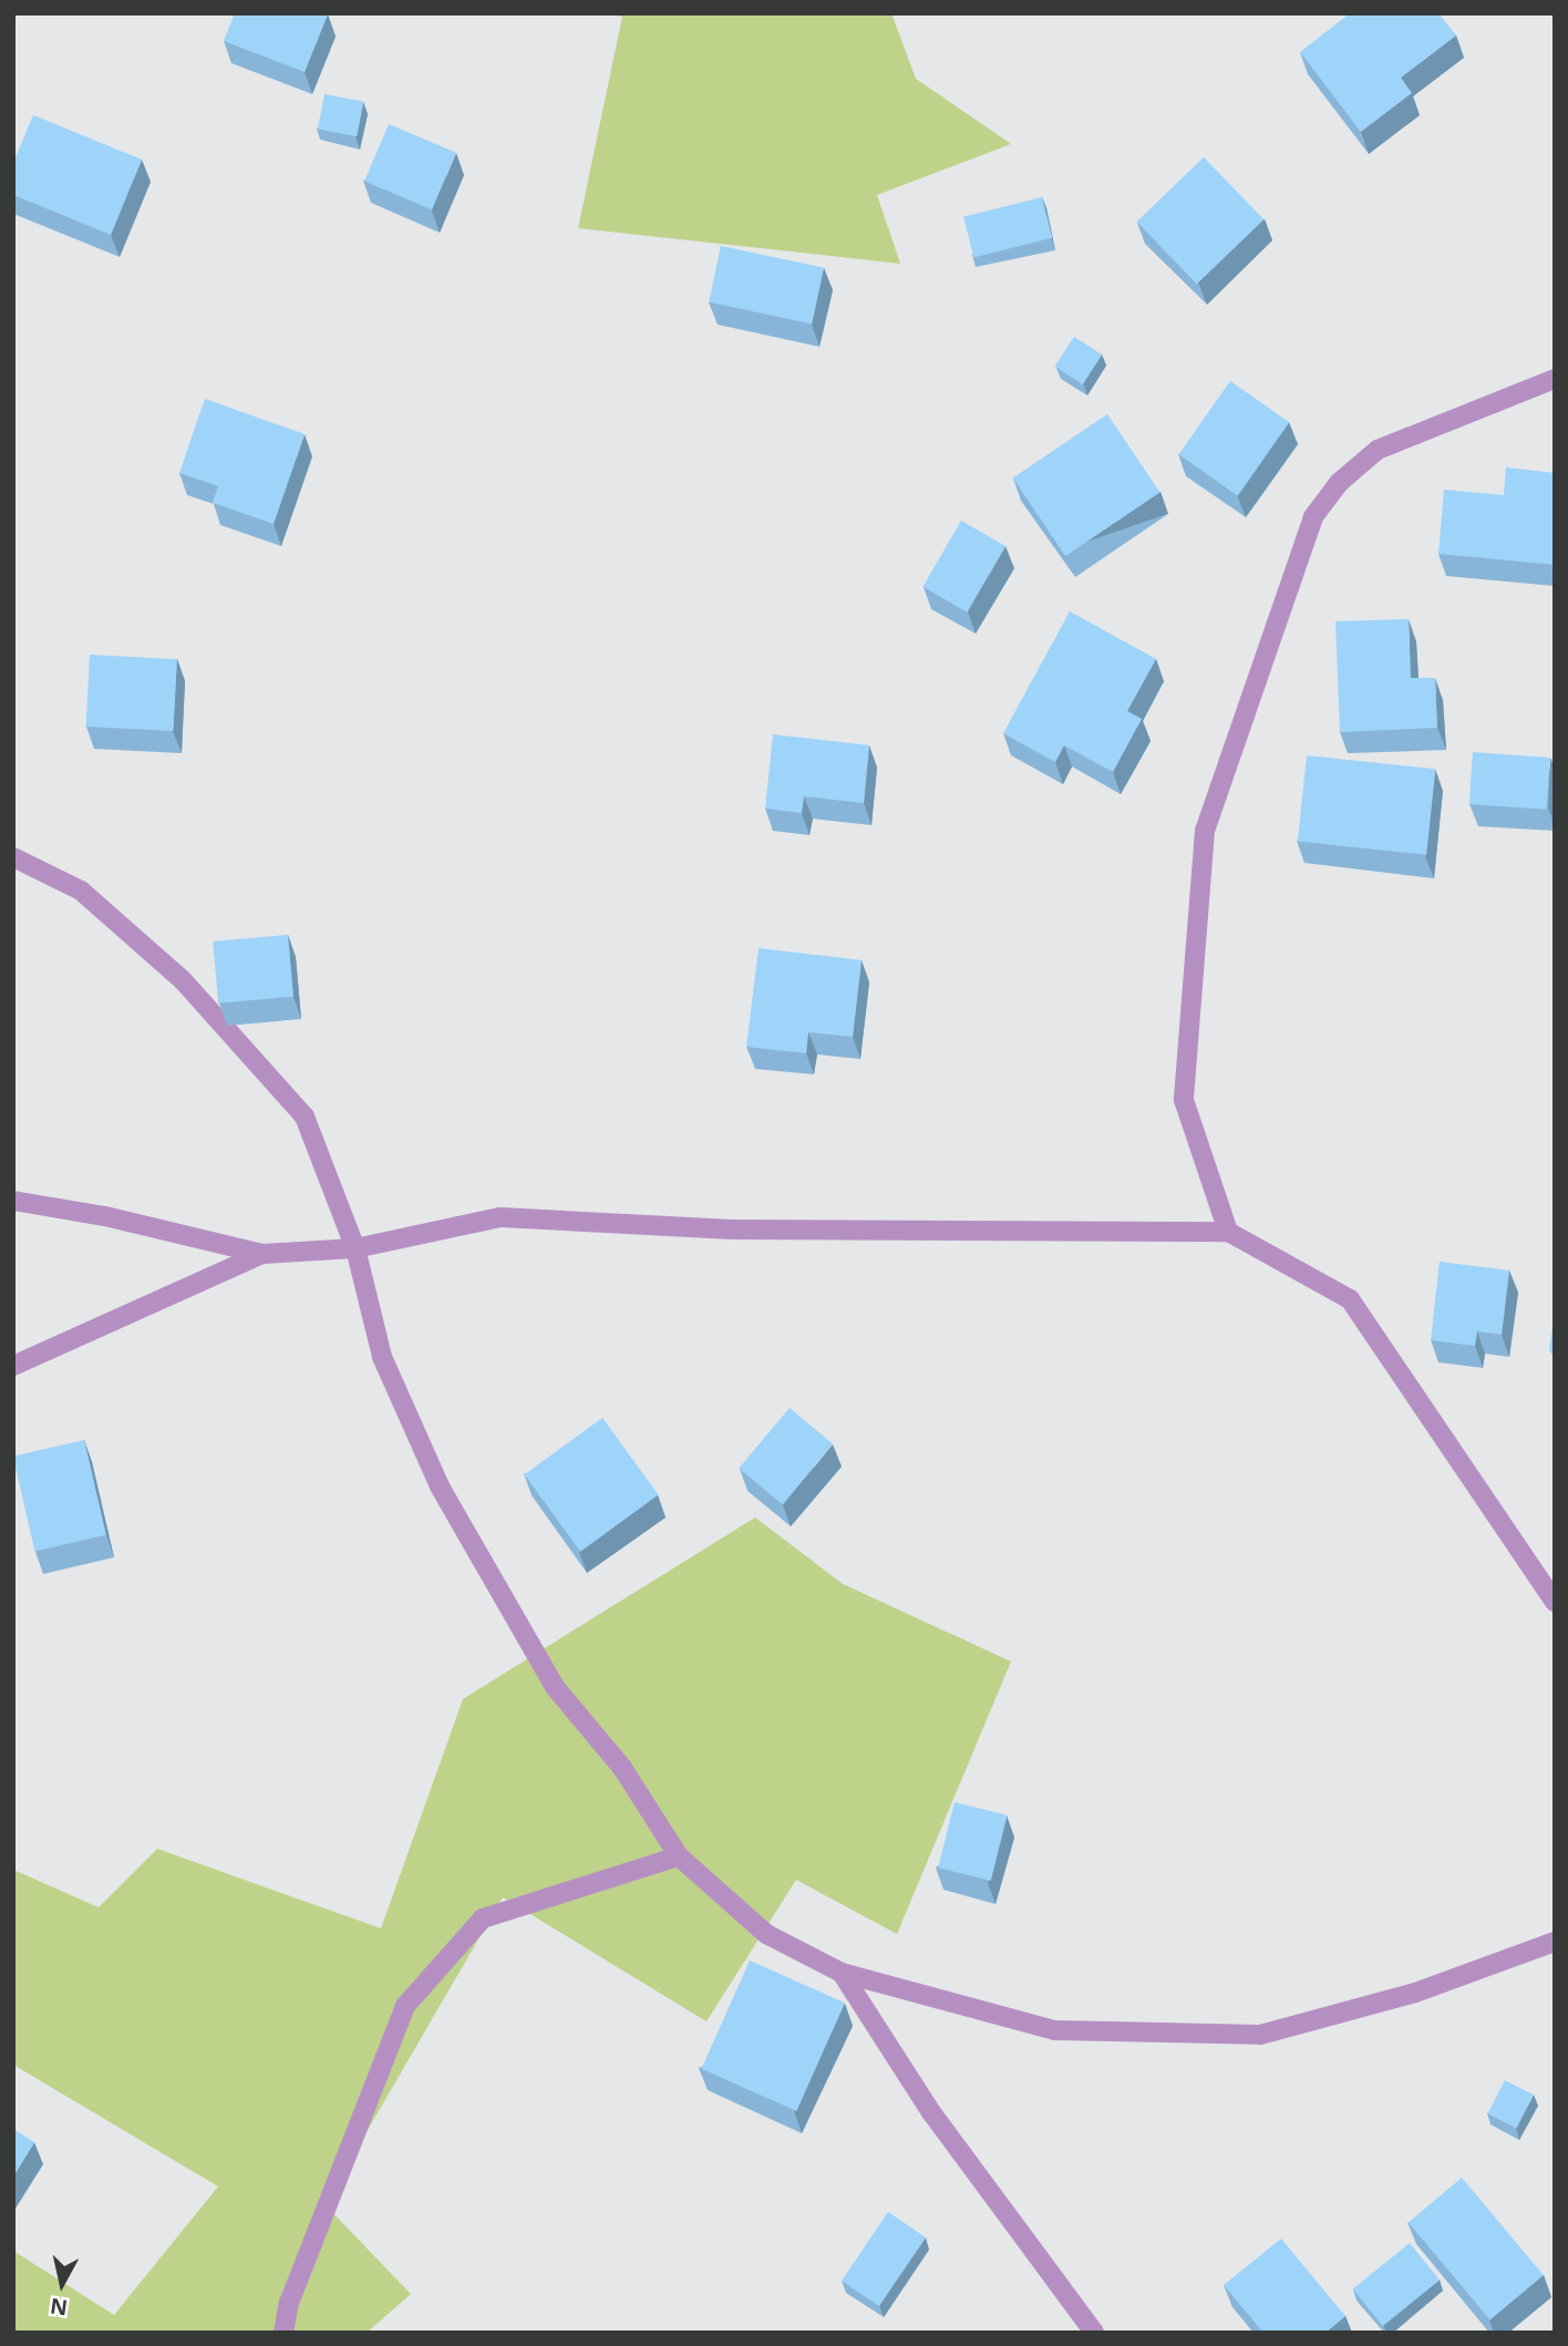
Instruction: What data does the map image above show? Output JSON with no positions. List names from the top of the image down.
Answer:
{
  "north": "bottom"
}
